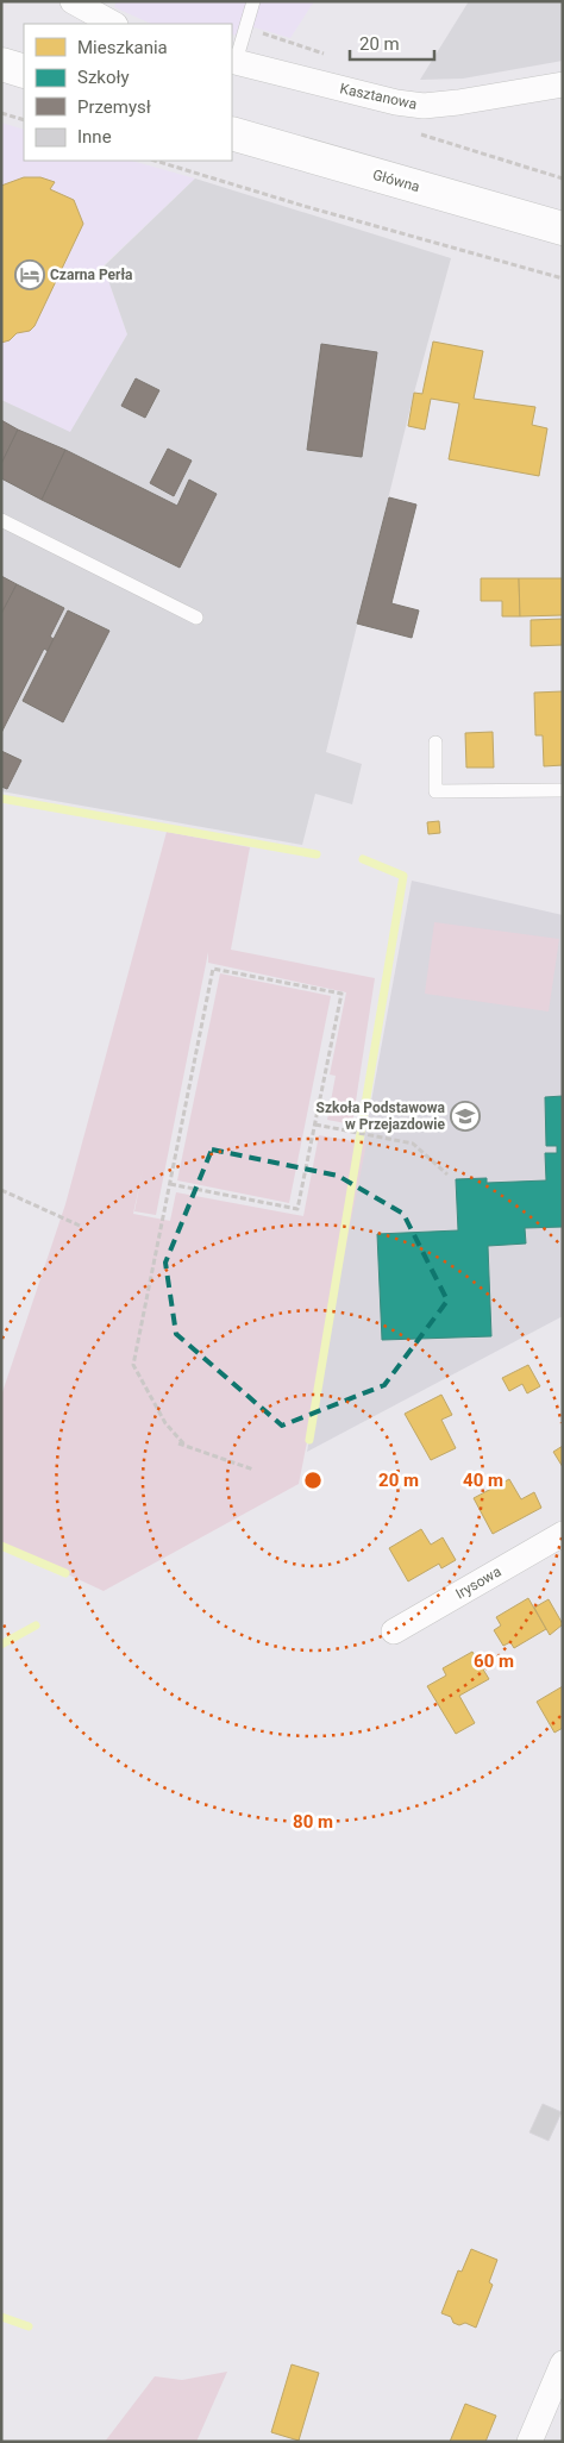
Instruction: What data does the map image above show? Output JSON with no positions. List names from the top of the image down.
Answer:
{
  "streets": {
    "main road": ["Główna"],
    "street": ["Kasztanowa", "Irysowa"]
  },
  "places": {
    "hotel": ["Czarna Perła"],
    "school or university": ["Szkoła Podstawowa w Przejazdowie"]
  },
  "legend": [
    "Mieszkania",
    "Szkoły",
    "Przemysł",
    "Inne"
  ],
  "scale_bar": "20 m",
  "rings": [
    "20 m",
    "40 m",
    "60 m",
    "80 m"
  ]
}
